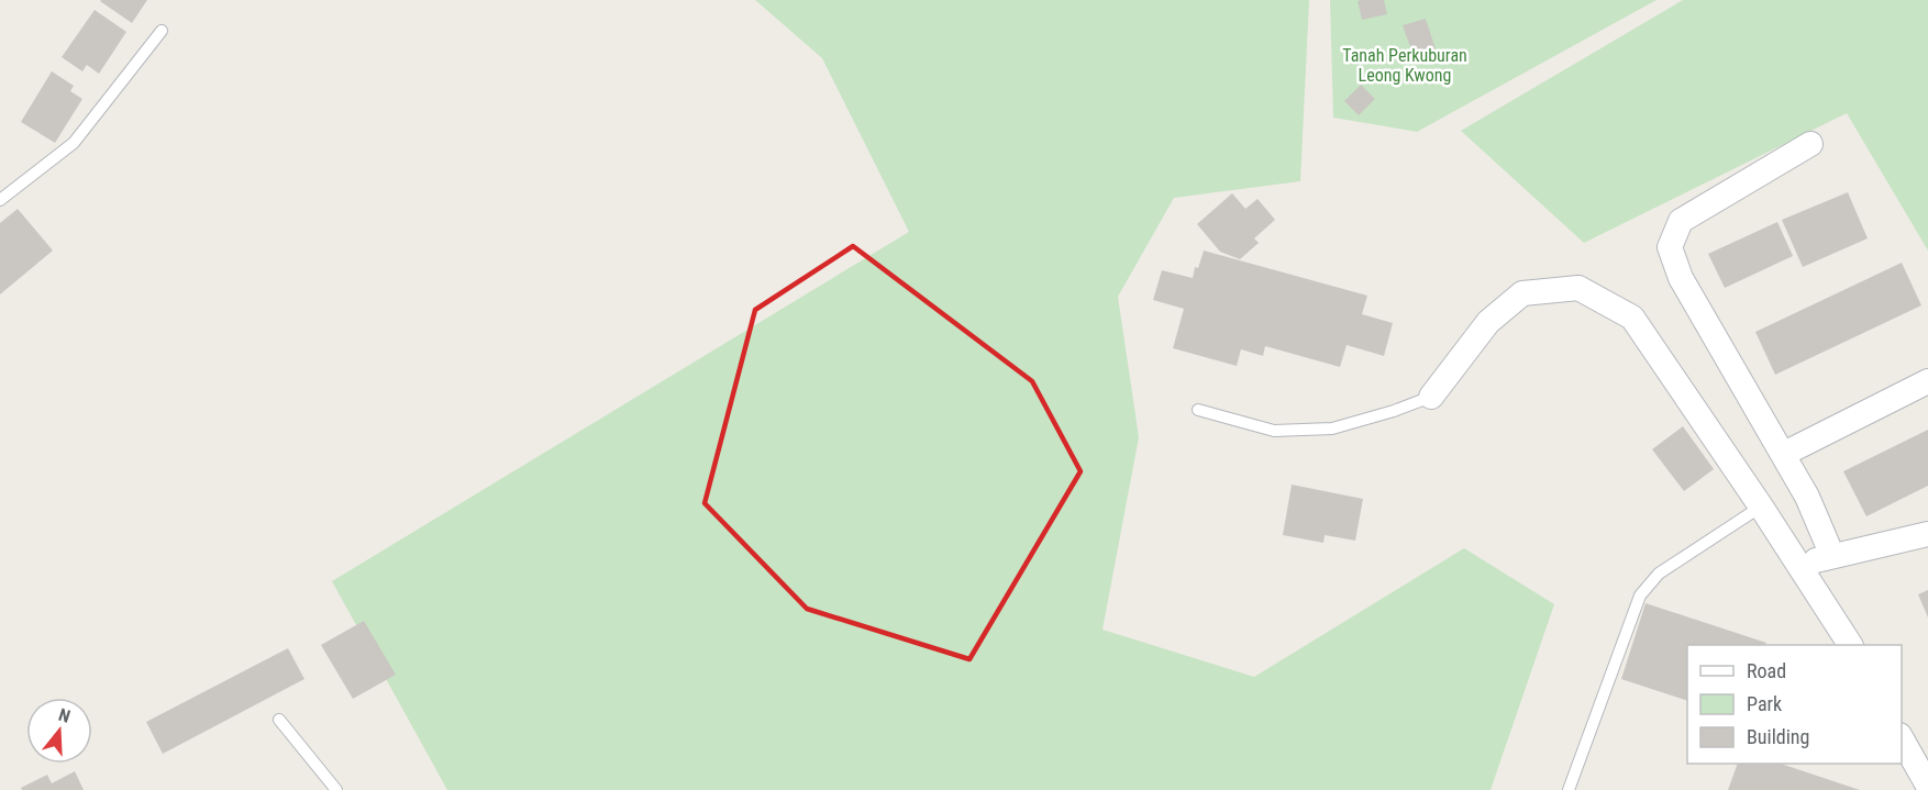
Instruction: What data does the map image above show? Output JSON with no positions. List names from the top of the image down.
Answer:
{
  "parks": ["Tanah Perkuburan Leong Kwong"],
  "legend": ["Road", "Park", "Building"],
  "north": "top"
}
